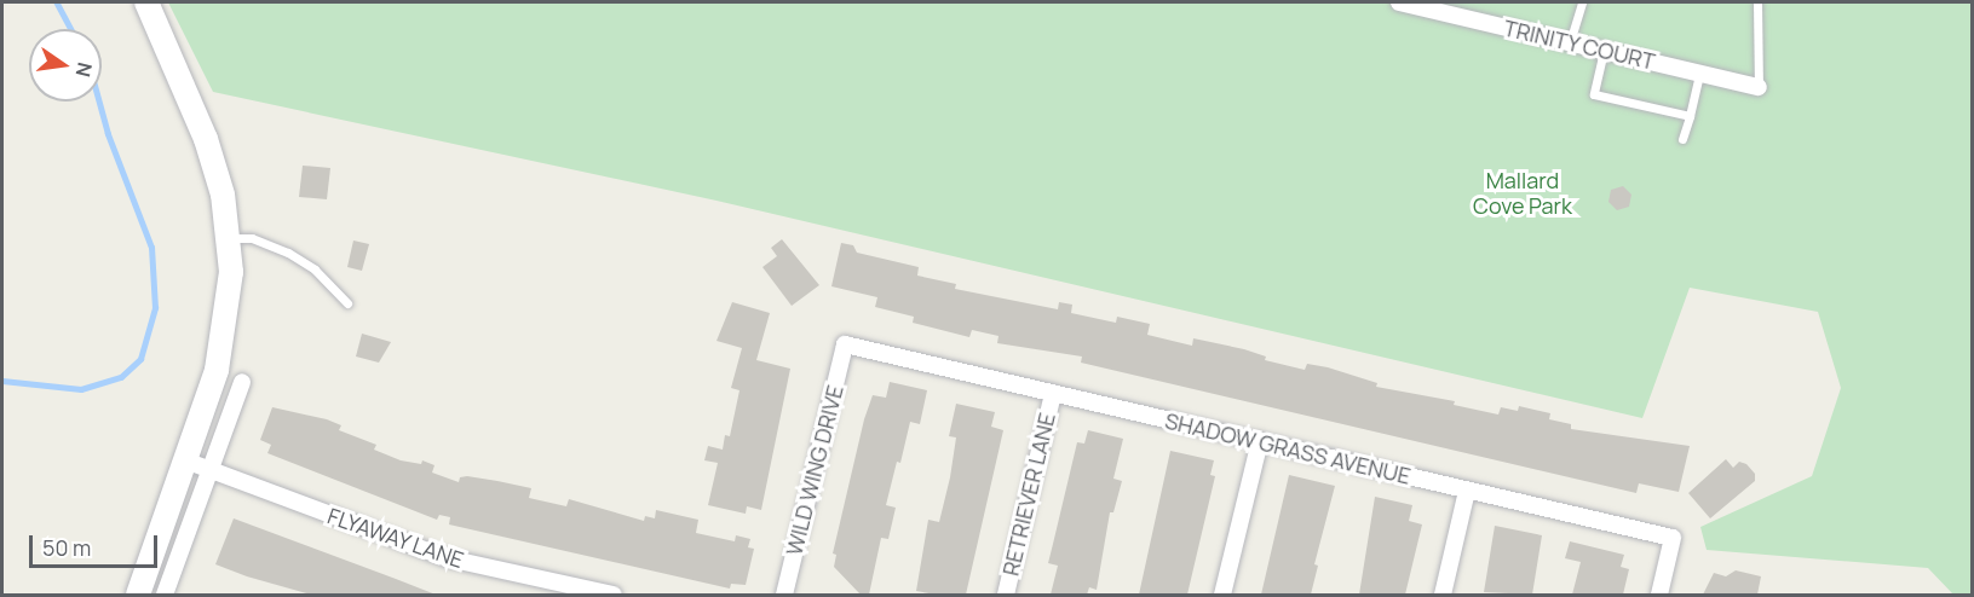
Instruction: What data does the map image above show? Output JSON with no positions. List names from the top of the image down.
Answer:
{
  "streets": {
    "street": [
      "TRINITY COURT",
      "SHADOW GRASS AVENUE",
      "WILD WING DRIVE",
      "RETRIEVER LANE",
      "FLYAWAY LANE"
    ]
  },
  "crossings": [
    ["SHADOW GRASS AVENUE", "WILD WING DRIVE"],
    ["SHADOW GRASS AVENUE", "RETRIEVER LANE"]
  ],
  "parks": ["Mallard Cove Park"],
  "scale_bar": "50 m",
  "north": "right"
}
